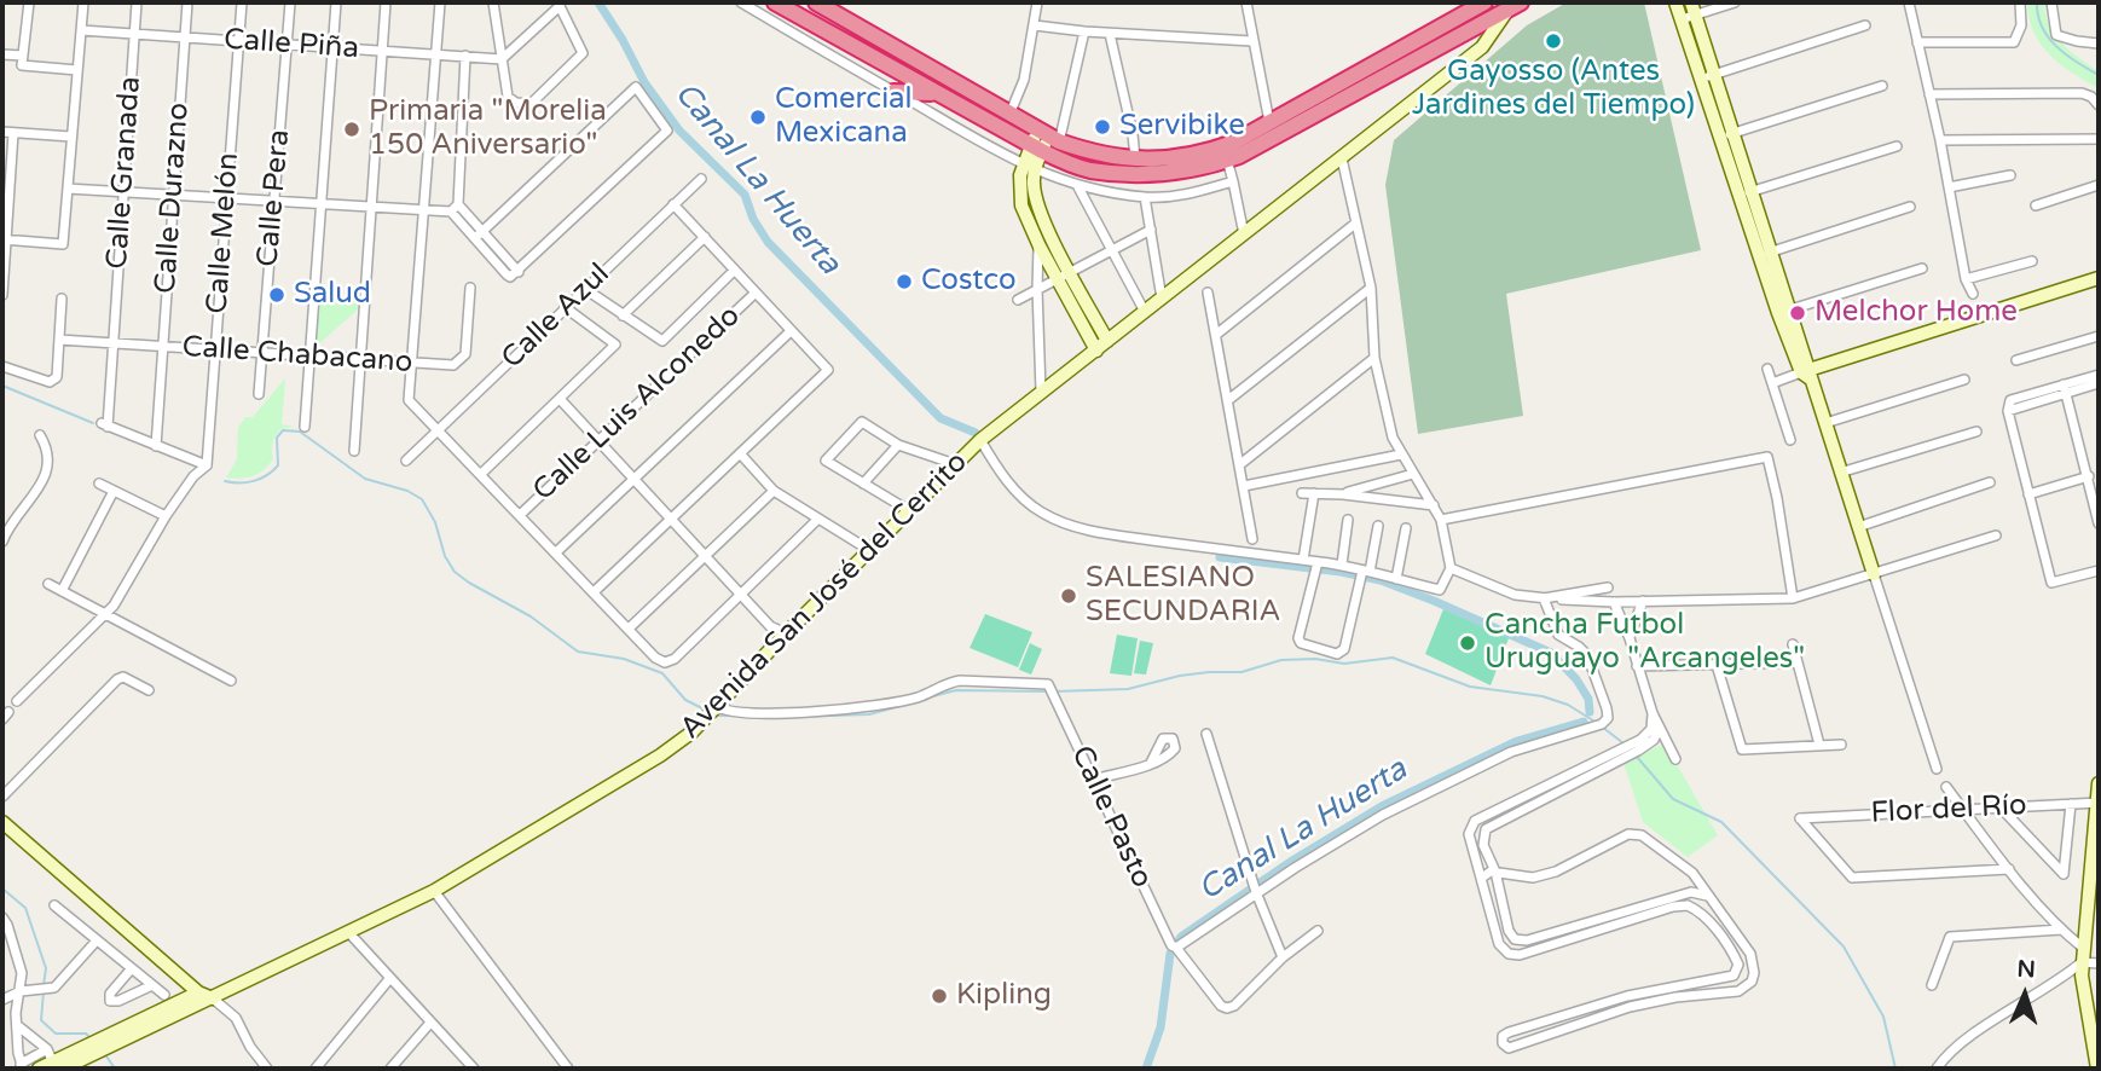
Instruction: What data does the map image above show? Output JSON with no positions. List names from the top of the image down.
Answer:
{
  "streets": {
    "street": [
      "Calle Piña",
      "Calle Granada",
      "Calle Durazno",
      "Calle Pera",
      "Calle Melón",
      "Calle Azul",
      "Calle Chabacano",
      "Calle Luis Alconedo",
      "Avenida San José del Cerrito",
      "Flor del Río",
      "Calle Pasto"
    ]
  },
  "crossings": [
    ["Calle Piña", "Calle Granada"],
    ["Calle Piña", "Calle Durazno"],
    ["Calle Piña", "Calle Pera"],
    ["Calle Piña", "Calle Melón"],
    ["Calle Granada", "Calle Durazno"],
    ["Calle Granada", "Calle Chabacano"],
    ["Calle Durazno", "Calle Chabacano"],
    ["Calle Pera", "Calle Chabacano"],
    ["Calle Melón", "Calle Chabacano"],
    ["Avenida San José del Cerrito", "Calle Pasto"]
  ],
  "water": ["Canal La Huerta"],
  "places": [
    "Gayosso (Antes Jardines del Tiempo)",
    "Comercial Mexicana",
    "Servibike",
    "Primaria \"Morelia 150 Aniversario\"",
    "Costco",
    "Salud",
    "Melchor Home",
    "SALESIANO SECUNDARIA",
    "Cancha Futbol Uruguayo \"Arcangeles\"",
    "Kipling"
  ],
  "north": "top"
}
